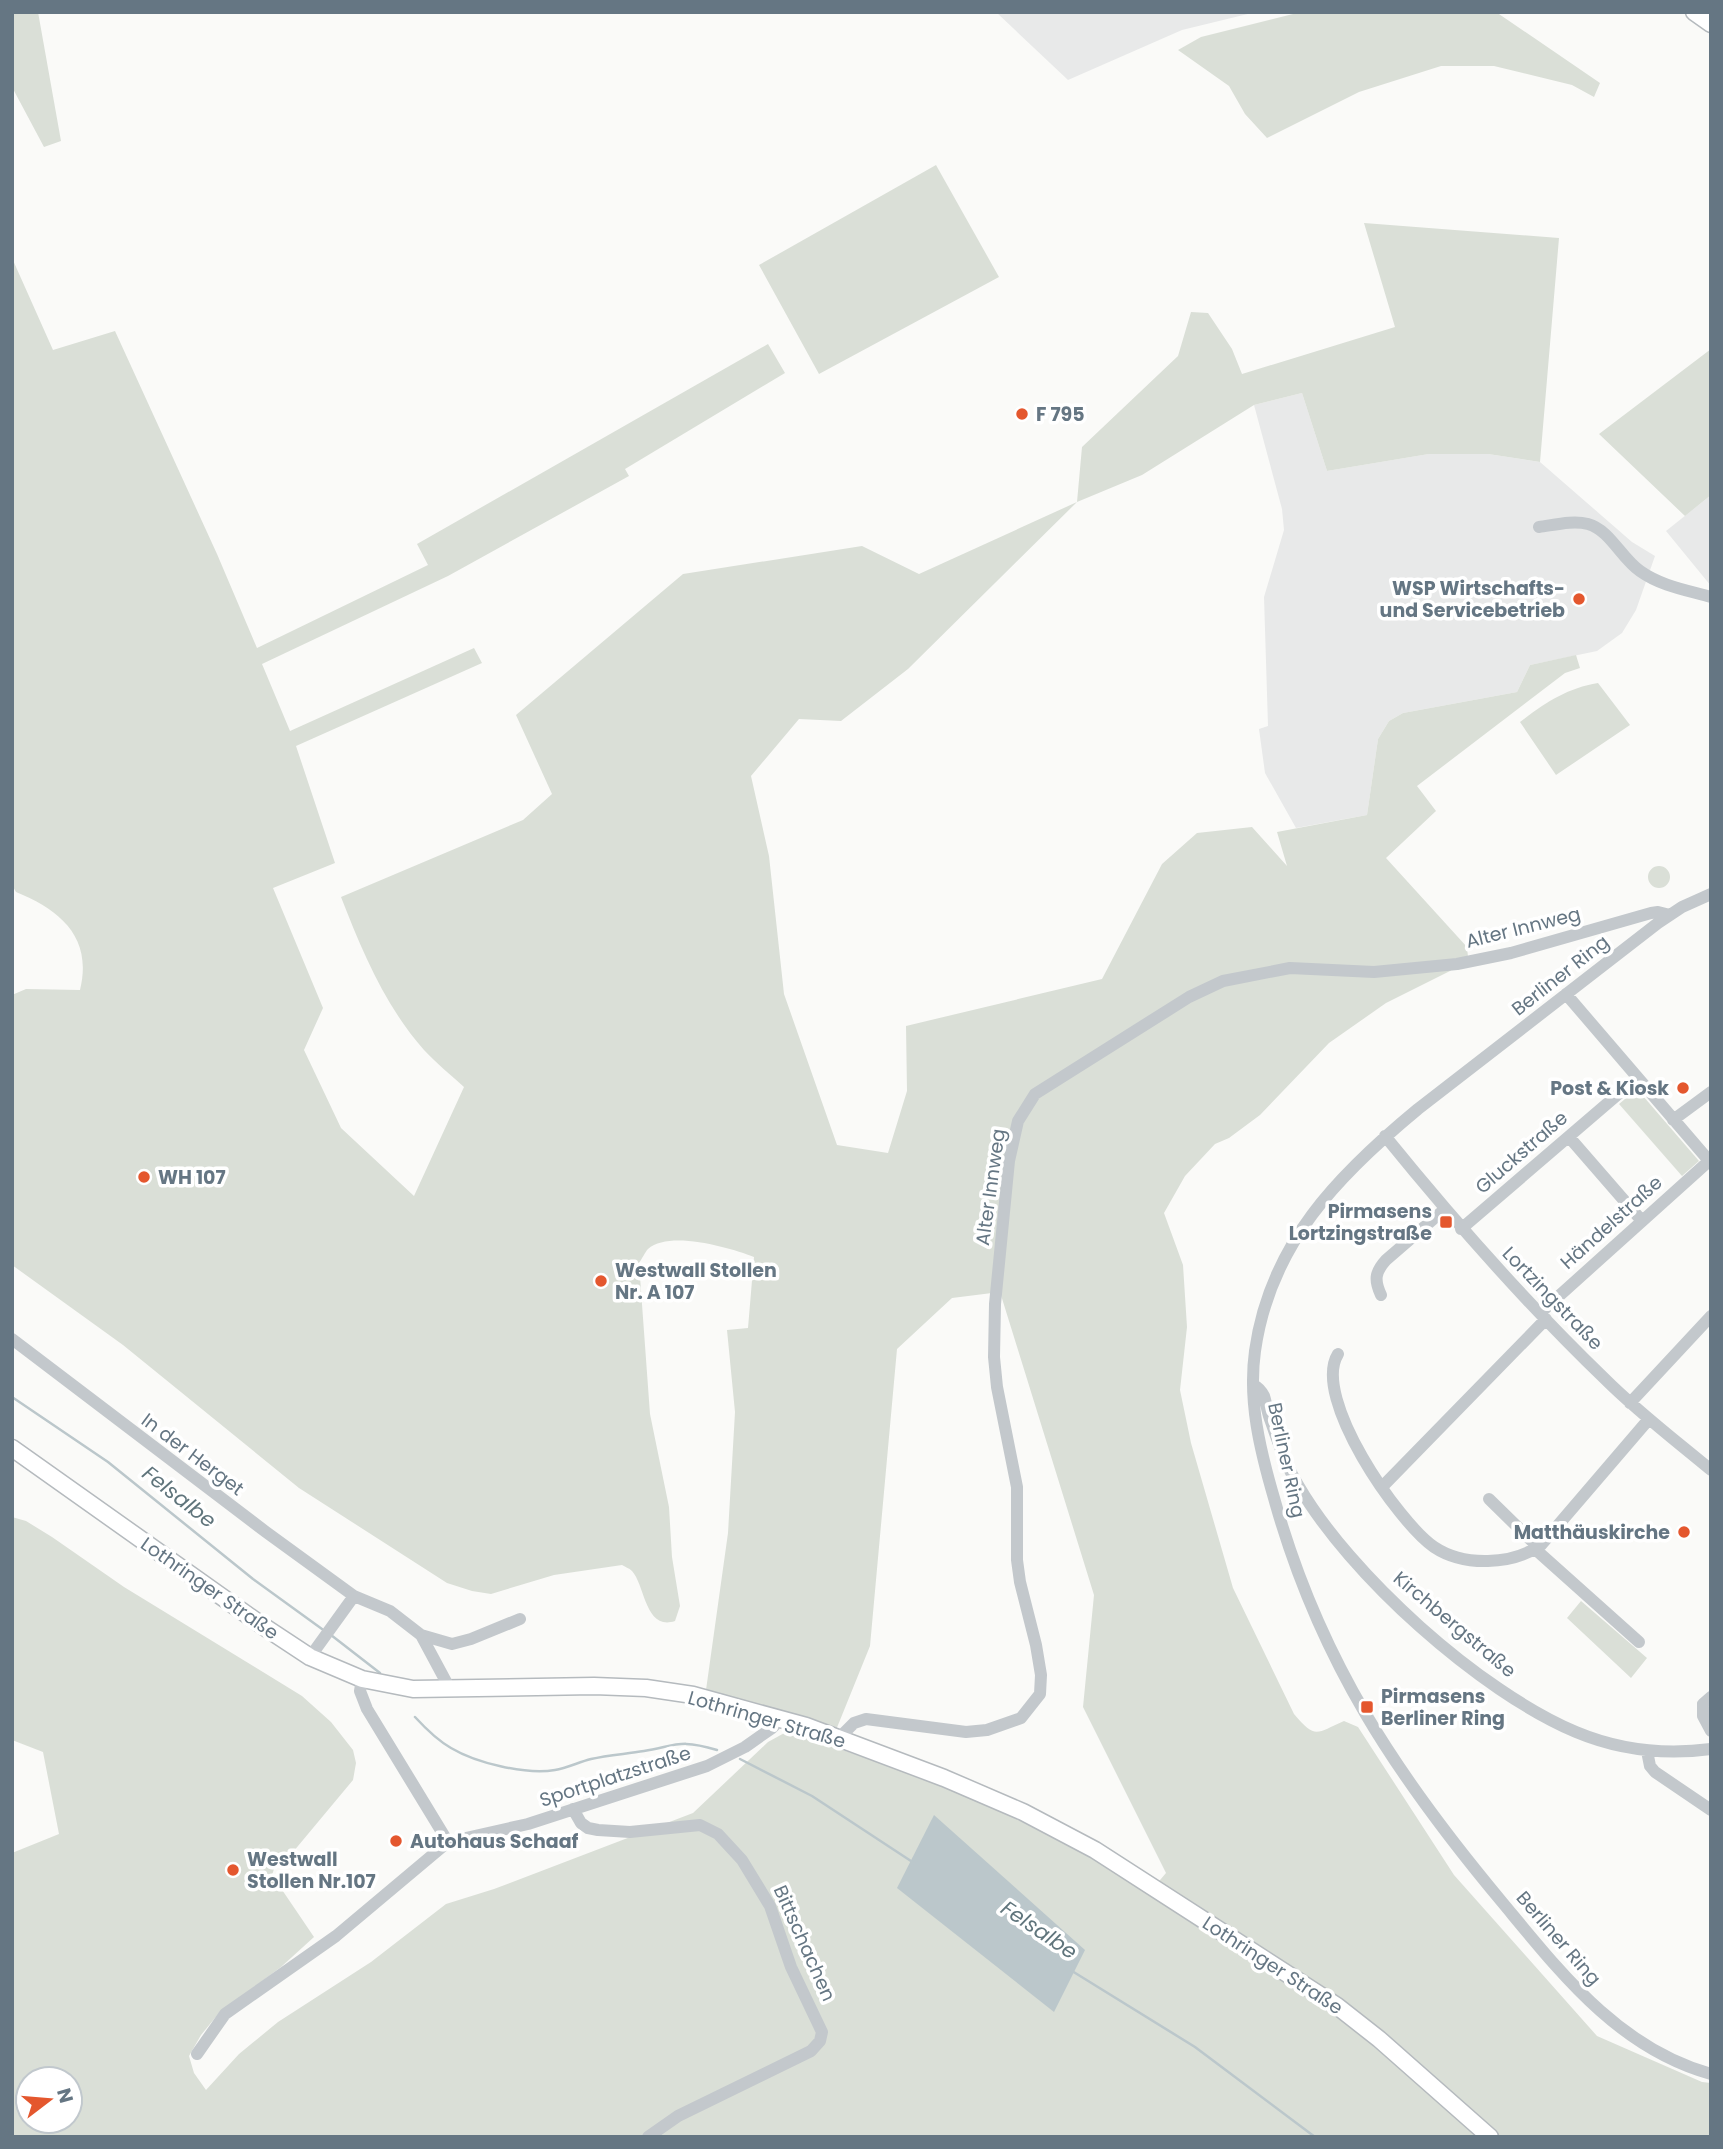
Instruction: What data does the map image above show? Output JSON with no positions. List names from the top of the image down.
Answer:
{
  "streets": {
    "main road": ["Lothringer Straße"],
    "street": [
      "Alter Innweg",
      "Berliner Ring",
      "Gluckstraße",
      "Händelstraße",
      "Lortzingstraße",
      "In der Herget",
      "Kirchbergstraße",
      "Sportplatzstraße",
      "Bittschachen"
    ]
  },
  "crossings": [
    ["Alter Innweg", "Berliner Ring"],
    ["Alter Innweg", "Lothringer Straße"],
    ["Berliner Ring", "Lortzingstraße"],
    ["Berliner Ring", "Kirchbergstraße"],
    ["Gluckstraße", "Lortzingstraße"],
    ["Händelstraße", "Lortzingstraße"],
    ["In der Herget", "Lothringer Straße"],
    ["Lothringer Straße", "Sportplatzstraße"],
    ["Sportplatzstraße", "Bittschachen"]
  ],
  "water": ["Felsalbe"],
  "places": {
    "other": [
      "F 795",
      "WSP Wirtschafts- und Servicebetrieb",
      "Post & Kiosk",
      "WH 107",
      "Westwall Stollen Nr. A 107",
      "Matthäuskirche",
      "Autohaus Schaaf",
      "Westwall Stollen Nr.107"
    ],
    "transit": ["Pirmasens Lortzingstraße", "Pirmasens Berliner Ring"]
  },
  "north": "right"
}
